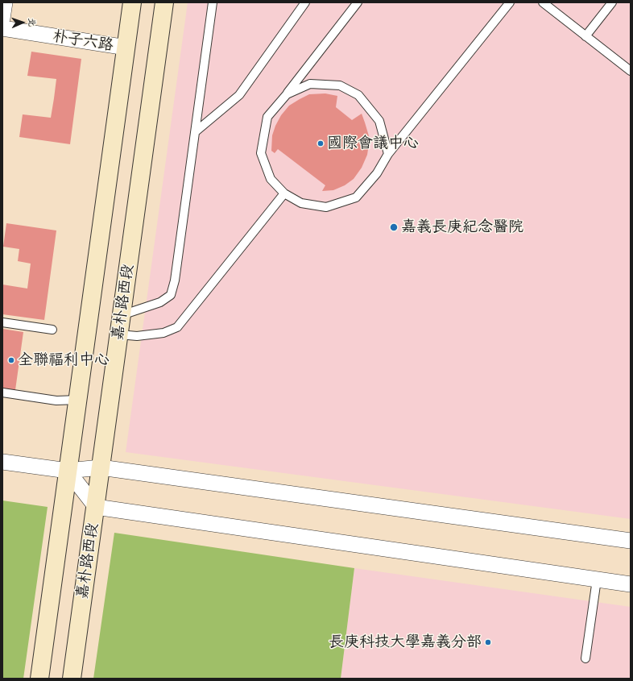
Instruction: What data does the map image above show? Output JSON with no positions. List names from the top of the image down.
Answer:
{
  "streets": {
    "main road": ["嘉朴路西段"],
    "street": ["朴子六路"]
  },
  "crossings": [
    ["朴子六路", "嘉朴路西段"]
  ],
  "places": [
    "國際會議中心",
    "嘉義長庚紀念醫院",
    "全聯福利中心",
    "長庚科技大學嘉義分部"
  ],
  "north": "right"
}
